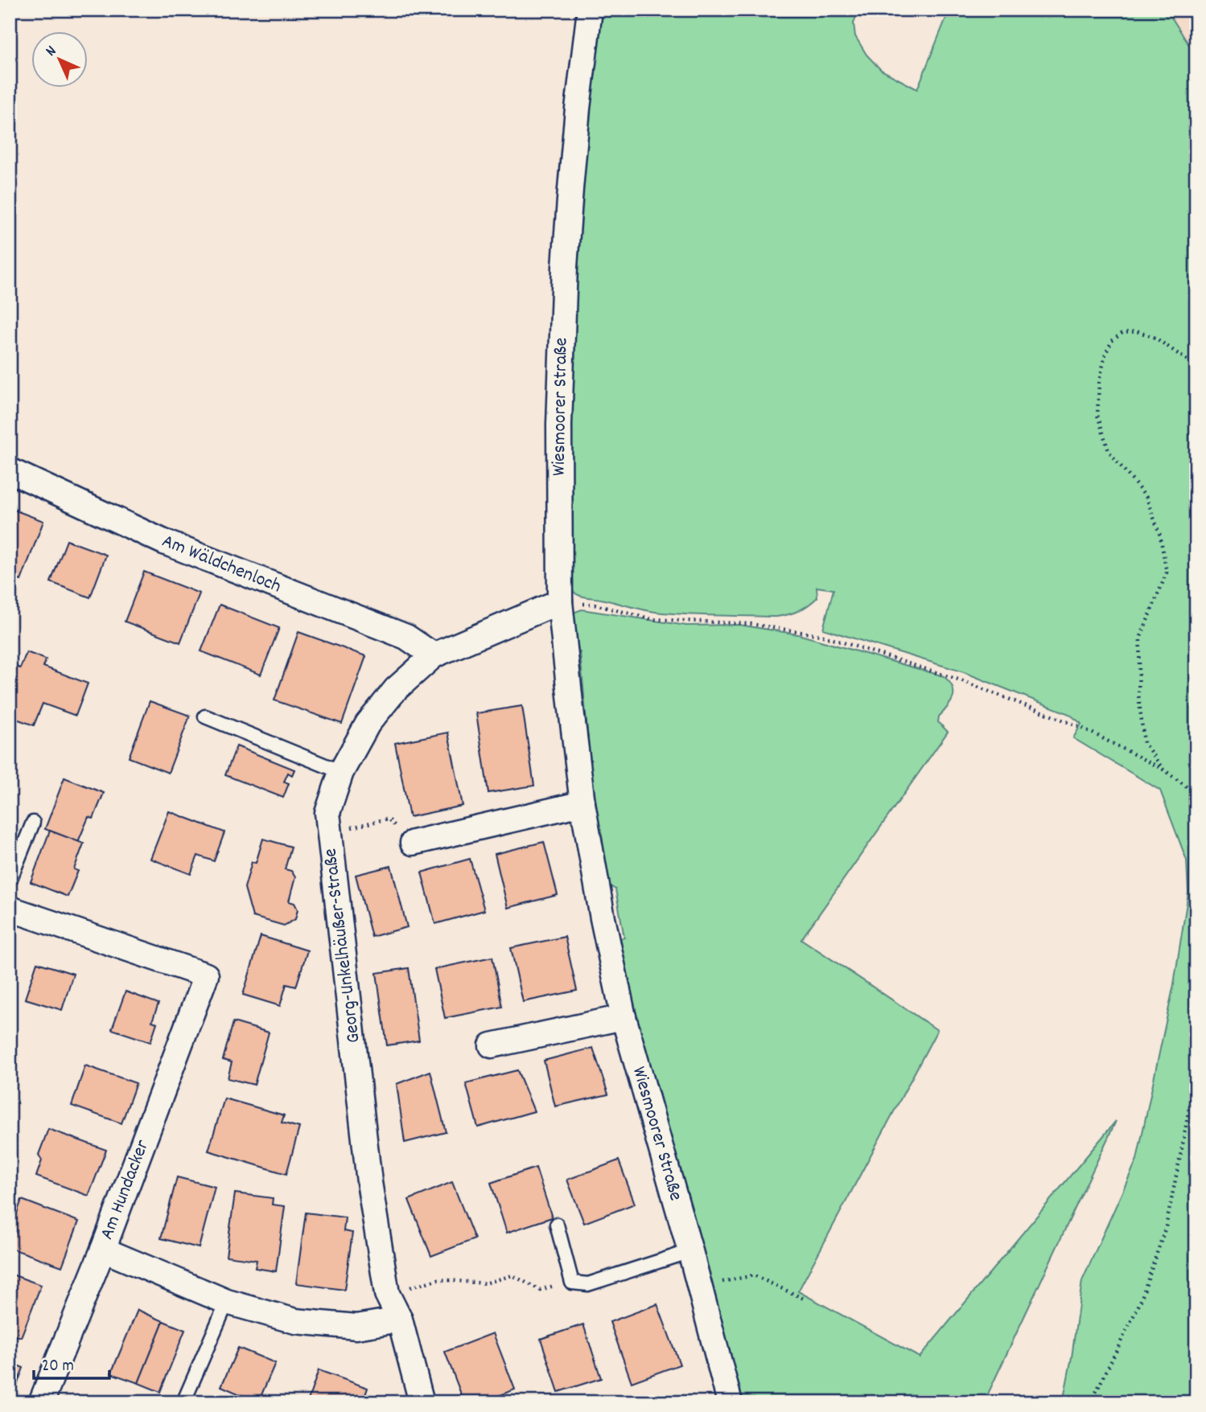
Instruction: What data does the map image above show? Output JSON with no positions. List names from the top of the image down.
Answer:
{
  "streets": {
    "street": [
      "Wiesmoorer Straße",
      "Am Wäldchenloch",
      "Georg-Unkelhäußer-Straße",
      "Am Hundacker"
    ]
  },
  "crossings": [
    ["Wiesmoorer Straße", "Georg-Unkelhäußer-Straße"],
    ["Am Wäldchenloch", "Georg-Unkelhäußer-Straße"]
  ],
  "scale_bar": "20 m",
  "north": "top left"
}
